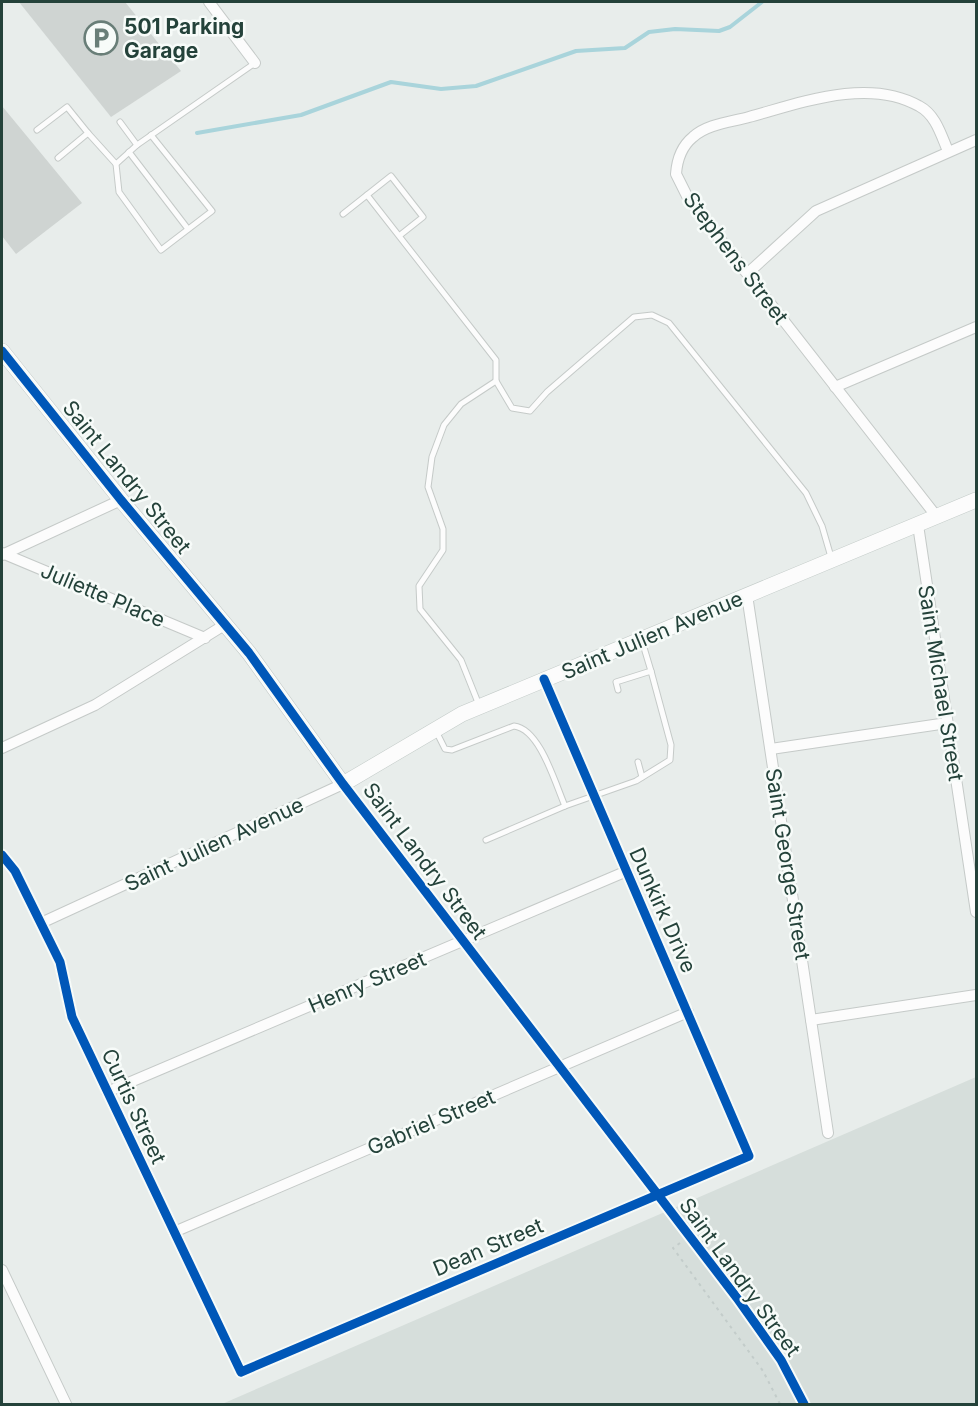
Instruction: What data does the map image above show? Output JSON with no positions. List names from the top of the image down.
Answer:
{
  "streets": {
    "street": [
      "Stephens Street",
      "Saint Landry Street",
      "Juliette Place",
      "Saint Julien Avenue",
      "Saint Michael Street",
      "Saint George Street",
      "Dunkirk Drive",
      "Henry Street",
      "Curtis Street",
      "Gabriel Street",
      "Dean Street"
    ]
  },
  "crossings": [
    ["Stephens Street", "Saint Julien Avenue"],
    ["Saint Landry Street", "Saint Julien Avenue"],
    ["Saint Landry Street", "Henry Street"],
    ["Saint Landry Street", "Gabriel Street"],
    ["Saint Landry Street", "Dean Street"],
    ["Saint Julien Avenue", "Saint Michael Street"],
    ["Saint Julien Avenue", "Saint George Street"],
    ["Saint Julien Avenue", "Dunkirk Drive"],
    ["Saint Julien Avenue", "Curtis Street"],
    ["Dunkirk Drive", "Henry Street"],
    ["Dunkirk Drive", "Gabriel Street"],
    ["Dunkirk Drive", "Dean Street"],
    ["Henry Street", "Curtis Street"],
    ["Curtis Street", "Gabriel Street"],
    ["Curtis Street", "Dean Street"]
  ],
  "places": {
    "parking": ["501 Parking Garage"]
  }
}
